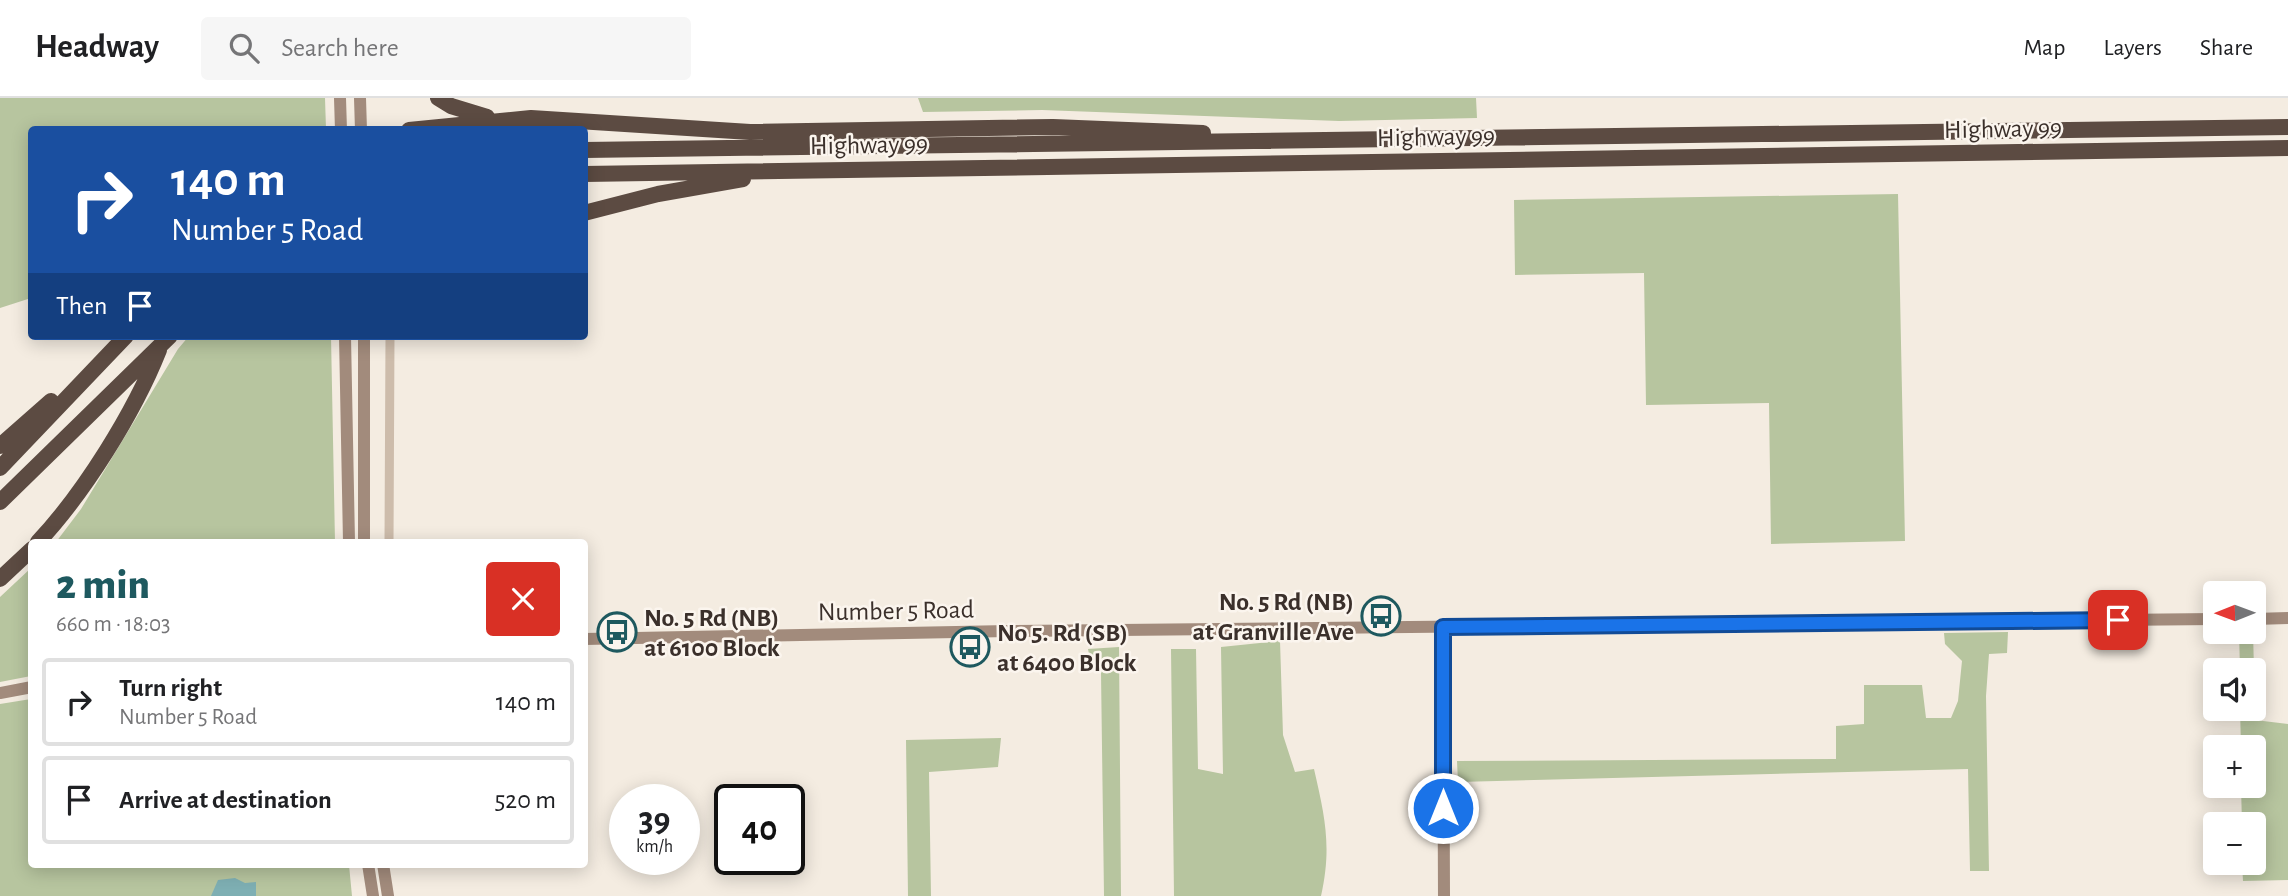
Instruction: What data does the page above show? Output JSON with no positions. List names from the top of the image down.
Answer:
{
  "streets": {
    "highway": ["Highway 99"],
    "main road": ["Number 5 Road"]
  },
  "places": {
    "bus stop": ["No. 5 Rd (NB) at Granville Ave", "No. 5 Rd (NB) at 6100 Block", "No 5. Rd (SB) at 6400 Block"]
  },
  "north": "left",
  "page": {
    "header": "Headway",
    "search": "Search here",
    "nav": ["Map", "Layers", "Share"],
    "turn": ["140 m", "Number 5 Road"],
    "then": "Then",
    "heading": ["2 min", "660 m · 18:03"],
    "map_buttons": ["+", "−"],
    "list": [
      {
        "name": "Turn right",
        "note": "Number 5 Road",
        "value": "140 m"
      },
      {
        "name": "Arrive at destination",
        "value": "520 m"
      }
    ],
    "speed": "39 km/h",
    "limit": "40"
  }
}
